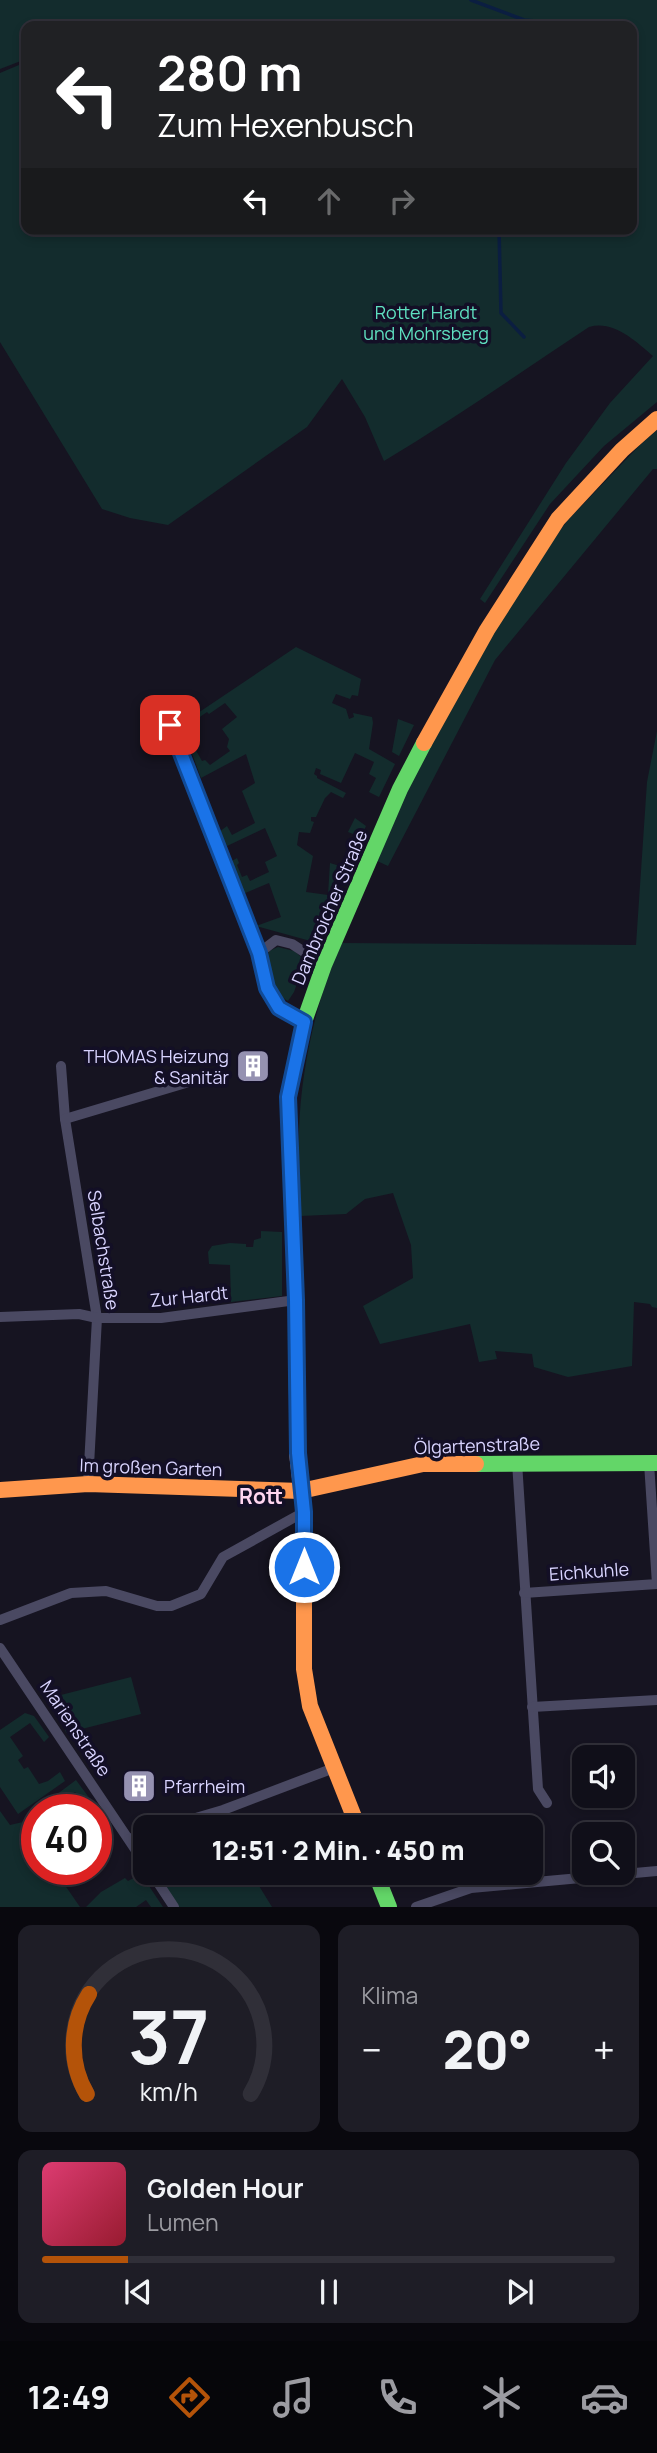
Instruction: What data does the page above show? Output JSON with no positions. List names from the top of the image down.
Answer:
{
  "streets": {
    "street": [
      "Dambroicher Straße",
      "Selbachstraße",
      "Zur Hardt",
      "Ölgartenstraße",
      "Im großen Garten",
      "Eichkuhle",
      "Marienstraße"
    ]
  },
  "crossings": [
    ["Dambroicher Straße", "Zur Hardt"],
    ["Dambroicher Straße", "Ölgartenstraße"],
    ["Dambroicher Straße", "Im großen Garten"],
    ["Selbachstraße", "Zur Hardt"],
    ["Selbachstraße", "Im großen Garten"],
    ["Ölgartenstraße", "Im großen Garten"],
    ["Ölgartenstraße", "Eichkuhle"]
  ],
  "districts": ["Rott"],
  "parks": ["Rotter Hardt und Mohrsberg"],
  "places": {
    "building": ["THOMAS Heizung & Sanitär", "Pfarrheim"]
  },
  "page": {
    "turn": ["280 m", "Zum Hexenbusch"],
    "limit": "40",
    "trip": "12:51 · 2 Min. · 450 m",
    "tile": "Klima",
    "heat": ["−", "20°", "+"],
    "song": ["Golden Hour", "Lumen"],
    "tabs": "12:49",
    "gauge": ["37", "km/h"]
  }
}
